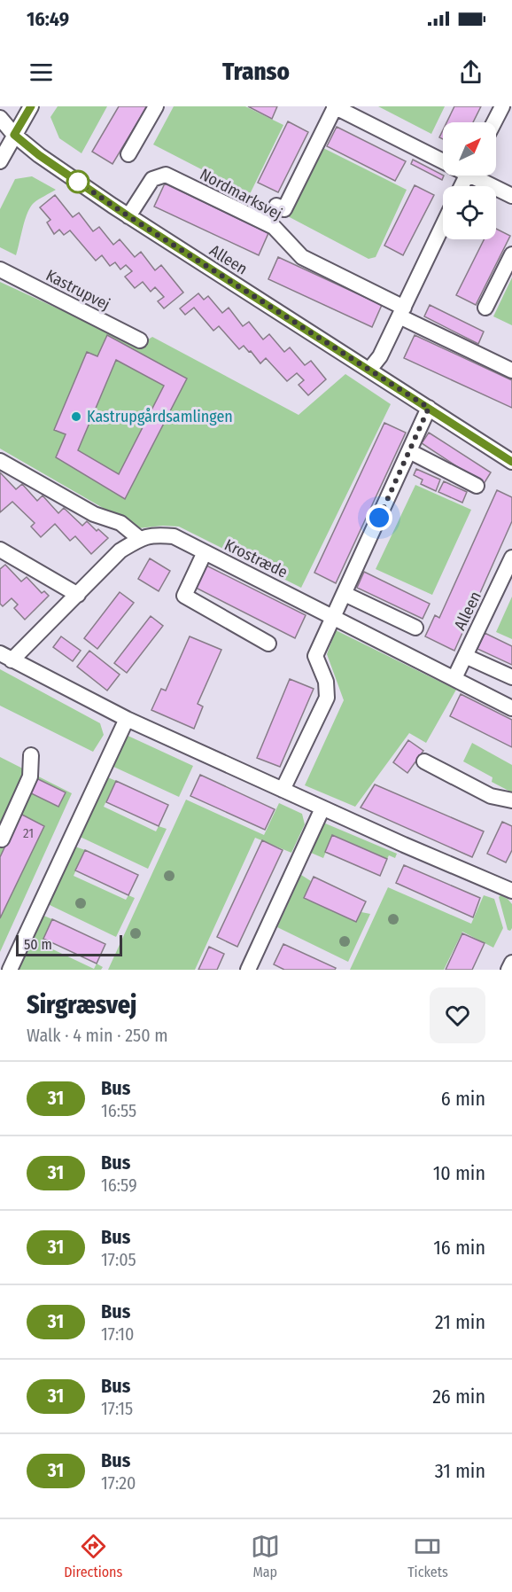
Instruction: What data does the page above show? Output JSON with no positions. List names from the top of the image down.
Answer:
{
  "streets": {
    "street": [
      "Nordmarksvej",
      "Alleen",
      "Kastrupvej",
      "Krostræde"
    ]
  },
  "crossings": [
    ["Nordmarksvej", "Alleen"],
    ["Alleen", "Krostræde"]
  ],
  "places": ["Kastrupgårdsamlingen"],
  "lines": ["bus line 31"],
  "house_numbers": ["21"],
  "scale_bar": "50 m",
  "north": "top right",
  "page": {
    "status": "16:49",
    "header": "Transo",
    "scale": "50 m",
    "heading": ["Sirgræsvej", "Walk · 4 min · 250 m"],
    "list": [
      {
        "mark": "31",
        "name": "Bus",
        "note": "16:55",
        "value": "6 min"
      },
      {
        "mark": "31",
        "name": "Bus",
        "note": "16:59",
        "value": "10 min"
      },
      {
        "mark": "31",
        "name": "Bus",
        "note": "17:05",
        "value": "16 min"
      },
      {
        "mark": "31",
        "name": "Bus",
        "note": "17:10",
        "value": "21 min"
      },
      {
        "mark": "31",
        "name": "Bus",
        "note": "17:15",
        "value": "26 min"
      },
      {
        "mark": "31",
        "name": "Bus",
        "note": "17:20",
        "value": "31 min"
      }
    ],
    "tabs": ["Directions", "Map", "Tickets"]
  }
}
